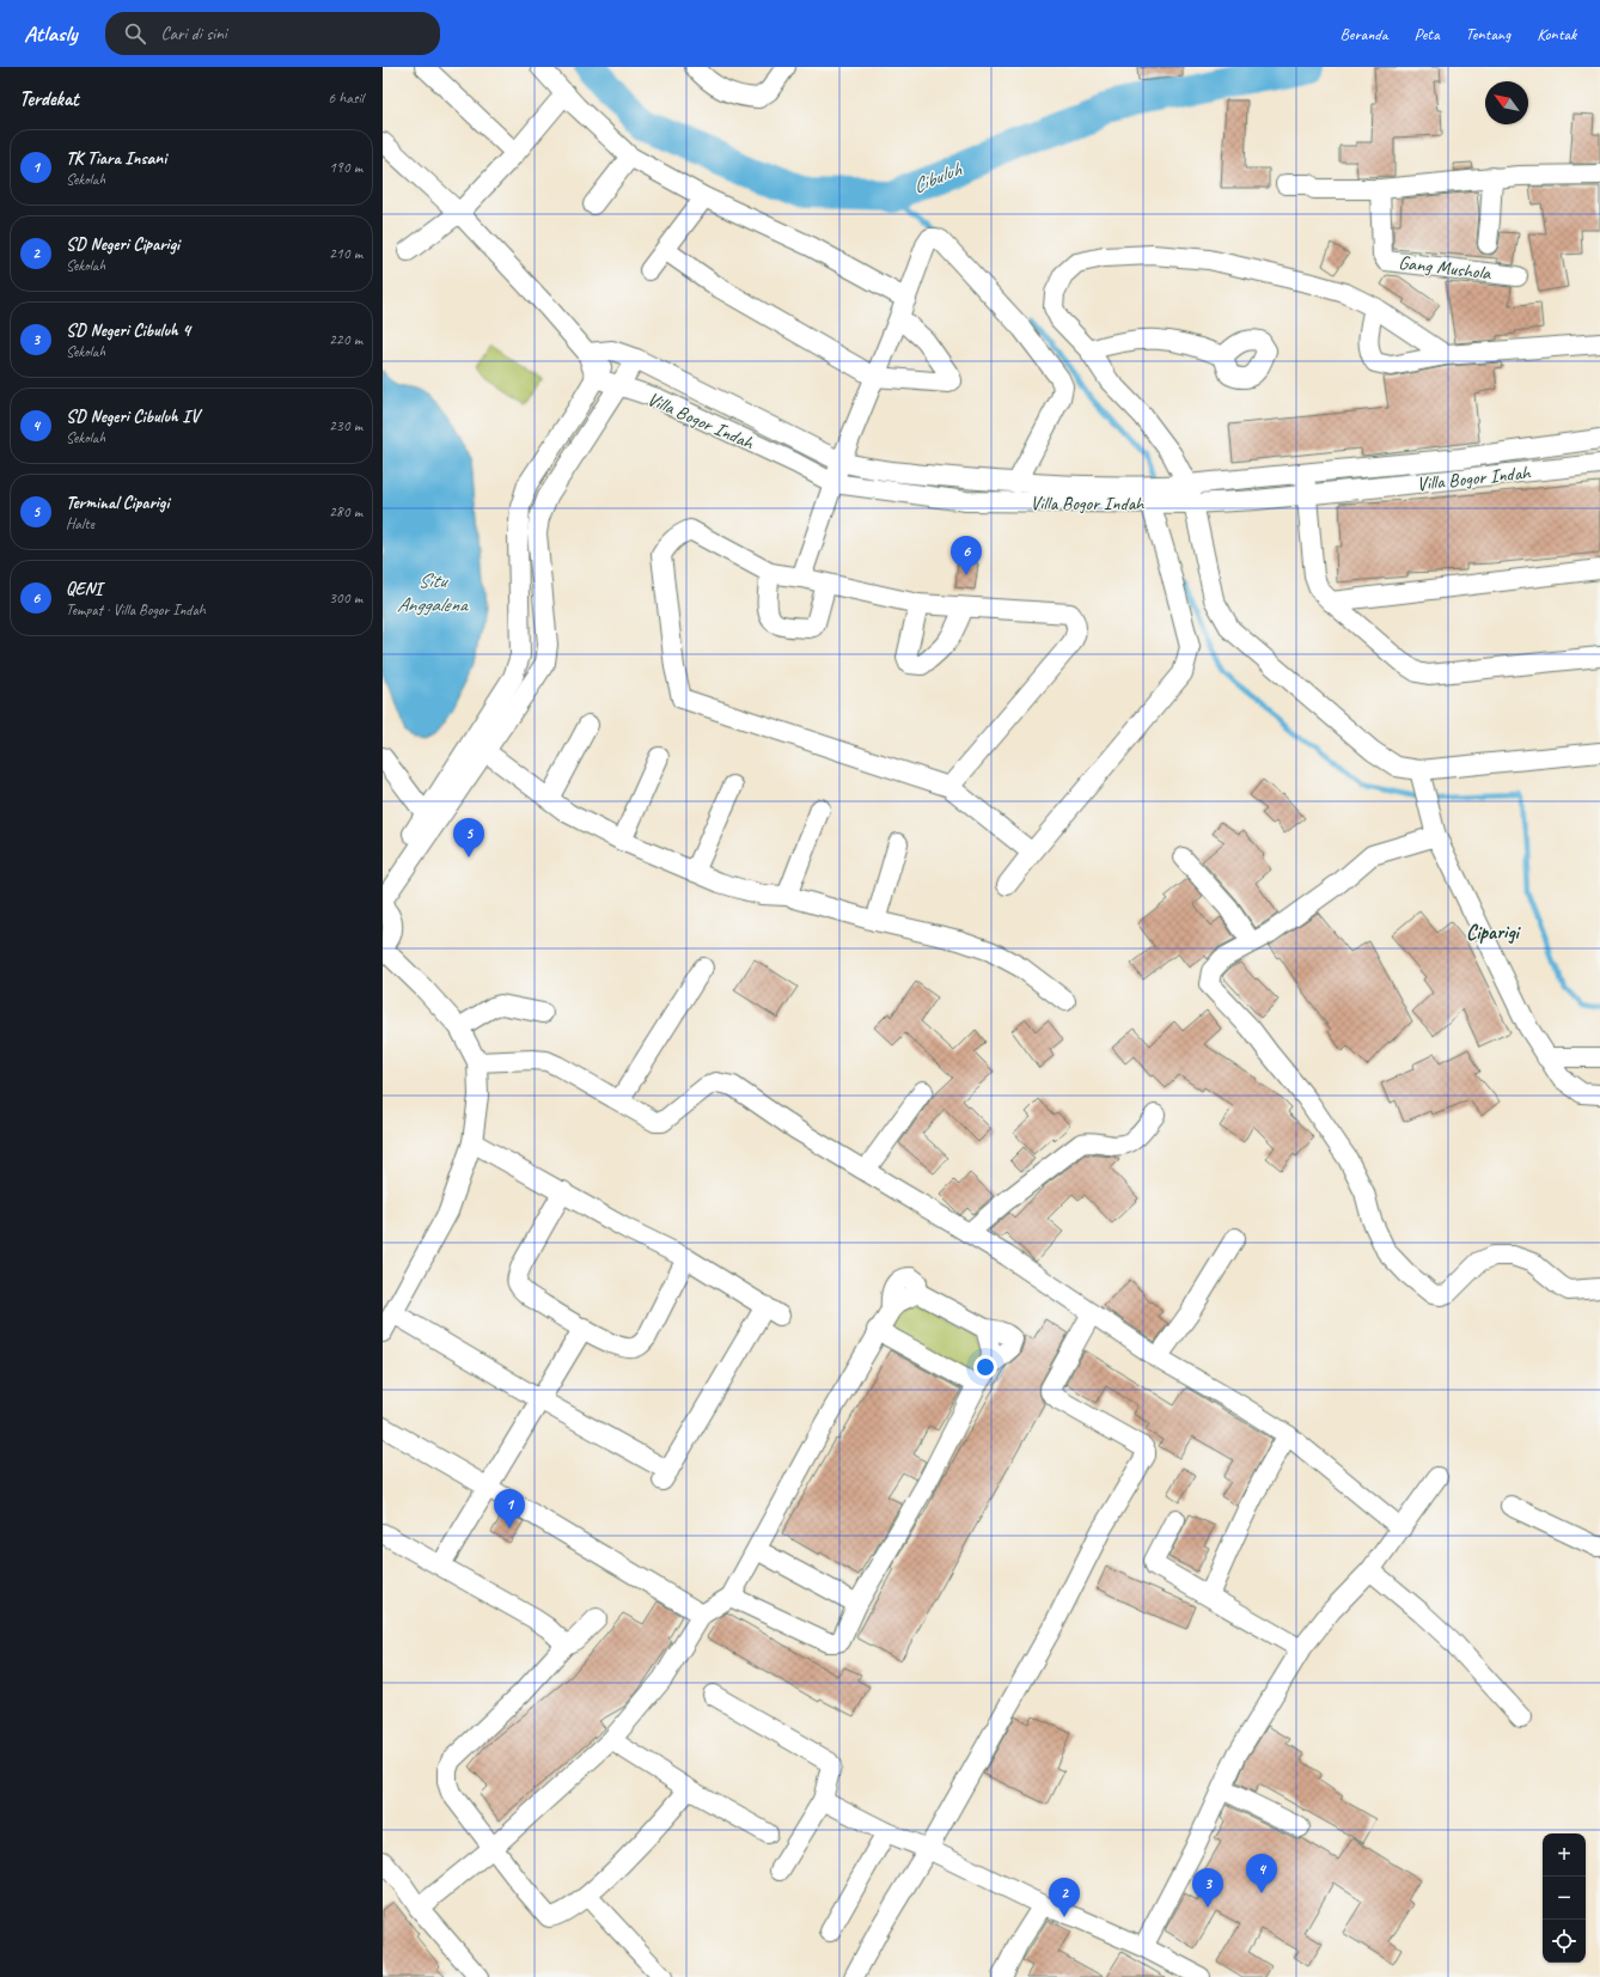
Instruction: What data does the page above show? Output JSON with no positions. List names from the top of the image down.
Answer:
{
  "streets": {
    "street": ["Gang Mushola", "Villa Bogor Indah"]
  },
  "districts": ["Ciparigi"],
  "water": ["Cibuluh", "Situ Anggalena"],
  "north": "top left",
  "page": {
    "header": "Atlasly",
    "search": "Cari di sini",
    "nav": [
      "Beranda",
      "Peta",
      "Tentang",
      "Kontak"
    ],
    "heading": ["Terdekat", "6 hasil"],
    "list": [
      {
        "mark": "1",
        "name": "TK Tiara Insani",
        "note": "Sekolah",
        "value": "190 m"
      },
      {
        "mark": "2",
        "name": "SD Negeri Ciparigi",
        "note": "Sekolah",
        "value": "210 m"
      },
      {
        "mark": "3",
        "name": "SD Negeri Cibuluh 4",
        "note": "Sekolah",
        "value": "220 m"
      },
      {
        "mark": "4",
        "name": "SD Negeri Cibuluh IV",
        "note": "Sekolah",
        "value": "230 m"
      },
      {
        "mark": "5",
        "name": "Terminal Ciparigi",
        "note": "Halte",
        "value": "280 m"
      },
      {
        "mark": "6",
        "name": "QENI",
        "note": "Tempat · Villa Bogor Indah",
        "value": "300 m"
      }
    ],
    "pins": [
      "6",
      "5",
      "1",
      "4",
      "3",
      "2"
    ],
    "map_buttons": ["+", "−"]
  }
}
